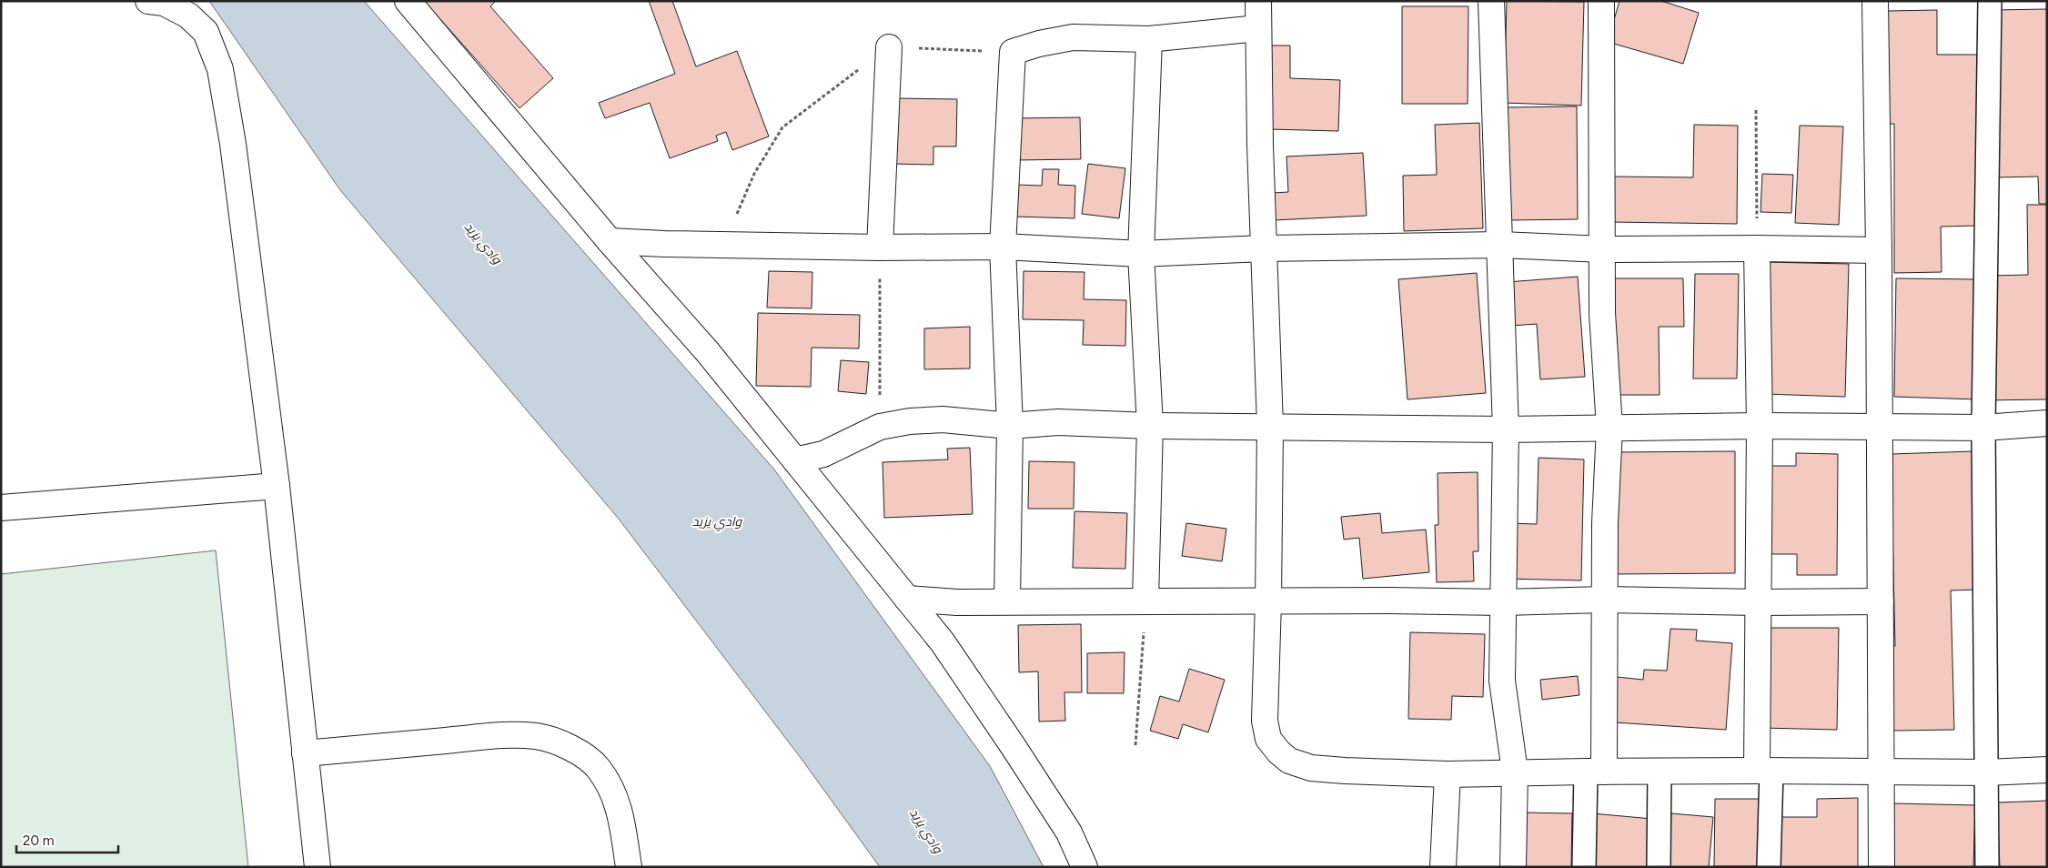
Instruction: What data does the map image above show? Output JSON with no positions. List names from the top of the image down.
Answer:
{
  "water": ["وادي يزيد"],
  "scale_bar": "20 m"
}
